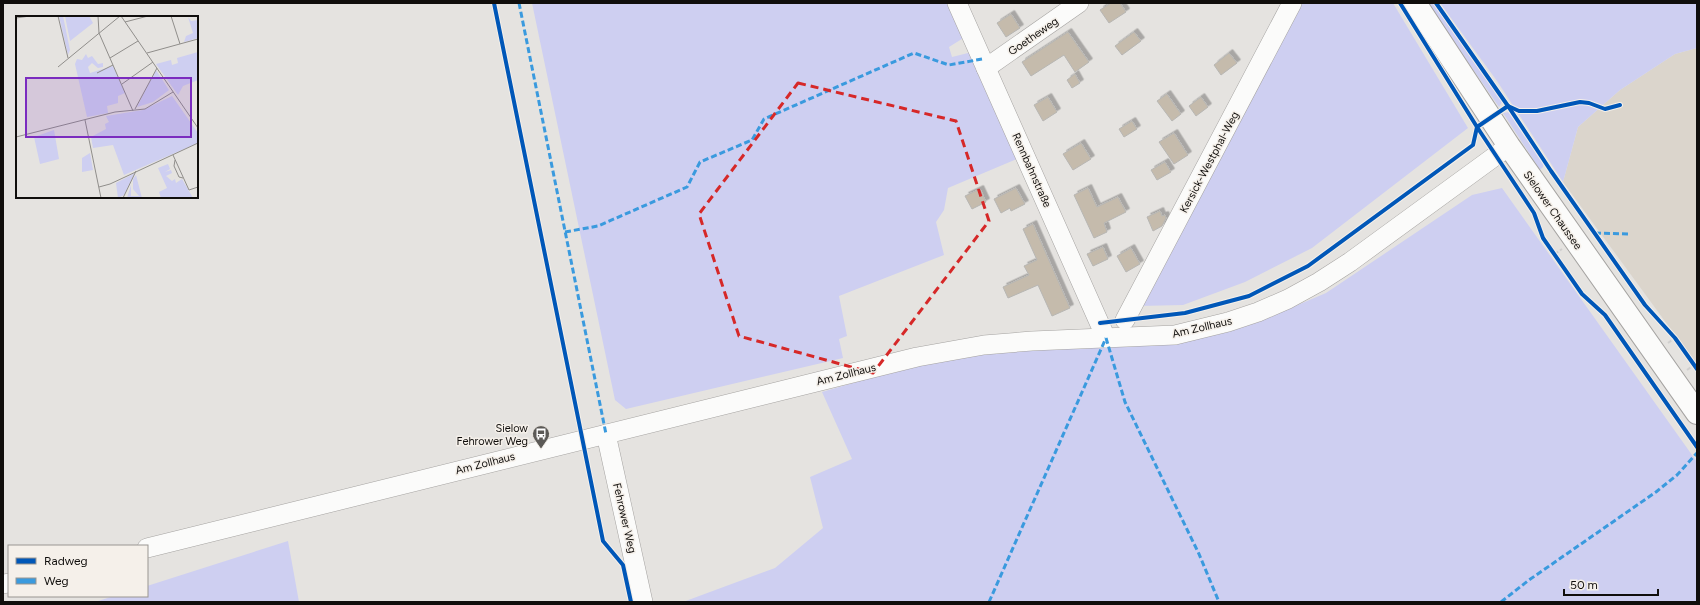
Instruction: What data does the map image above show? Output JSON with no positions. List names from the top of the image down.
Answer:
{
  "streets": {
    "main road": ["Sielower Chaussee"],
    "street": [
      "Goetheweg",
      "Kersick-Westphal-Weg",
      "Rennbahnstraße",
      "Am Zollhaus",
      "Fehrower Weg"
    ]
  },
  "crossings": [
    ["Goetheweg", "Rennbahnstraße"],
    ["Rennbahnstraße", "Am Zollhaus"],
    ["Sielower Chaussee", "Am Zollhaus"],
    ["Am Zollhaus", "Fehrower Weg"]
  ],
  "places": {
    "bus stop": ["Sielow Fehrower Weg"]
  },
  "legend": ["Radweg", "Weg"],
  "scale_bar": "50 m"
}
